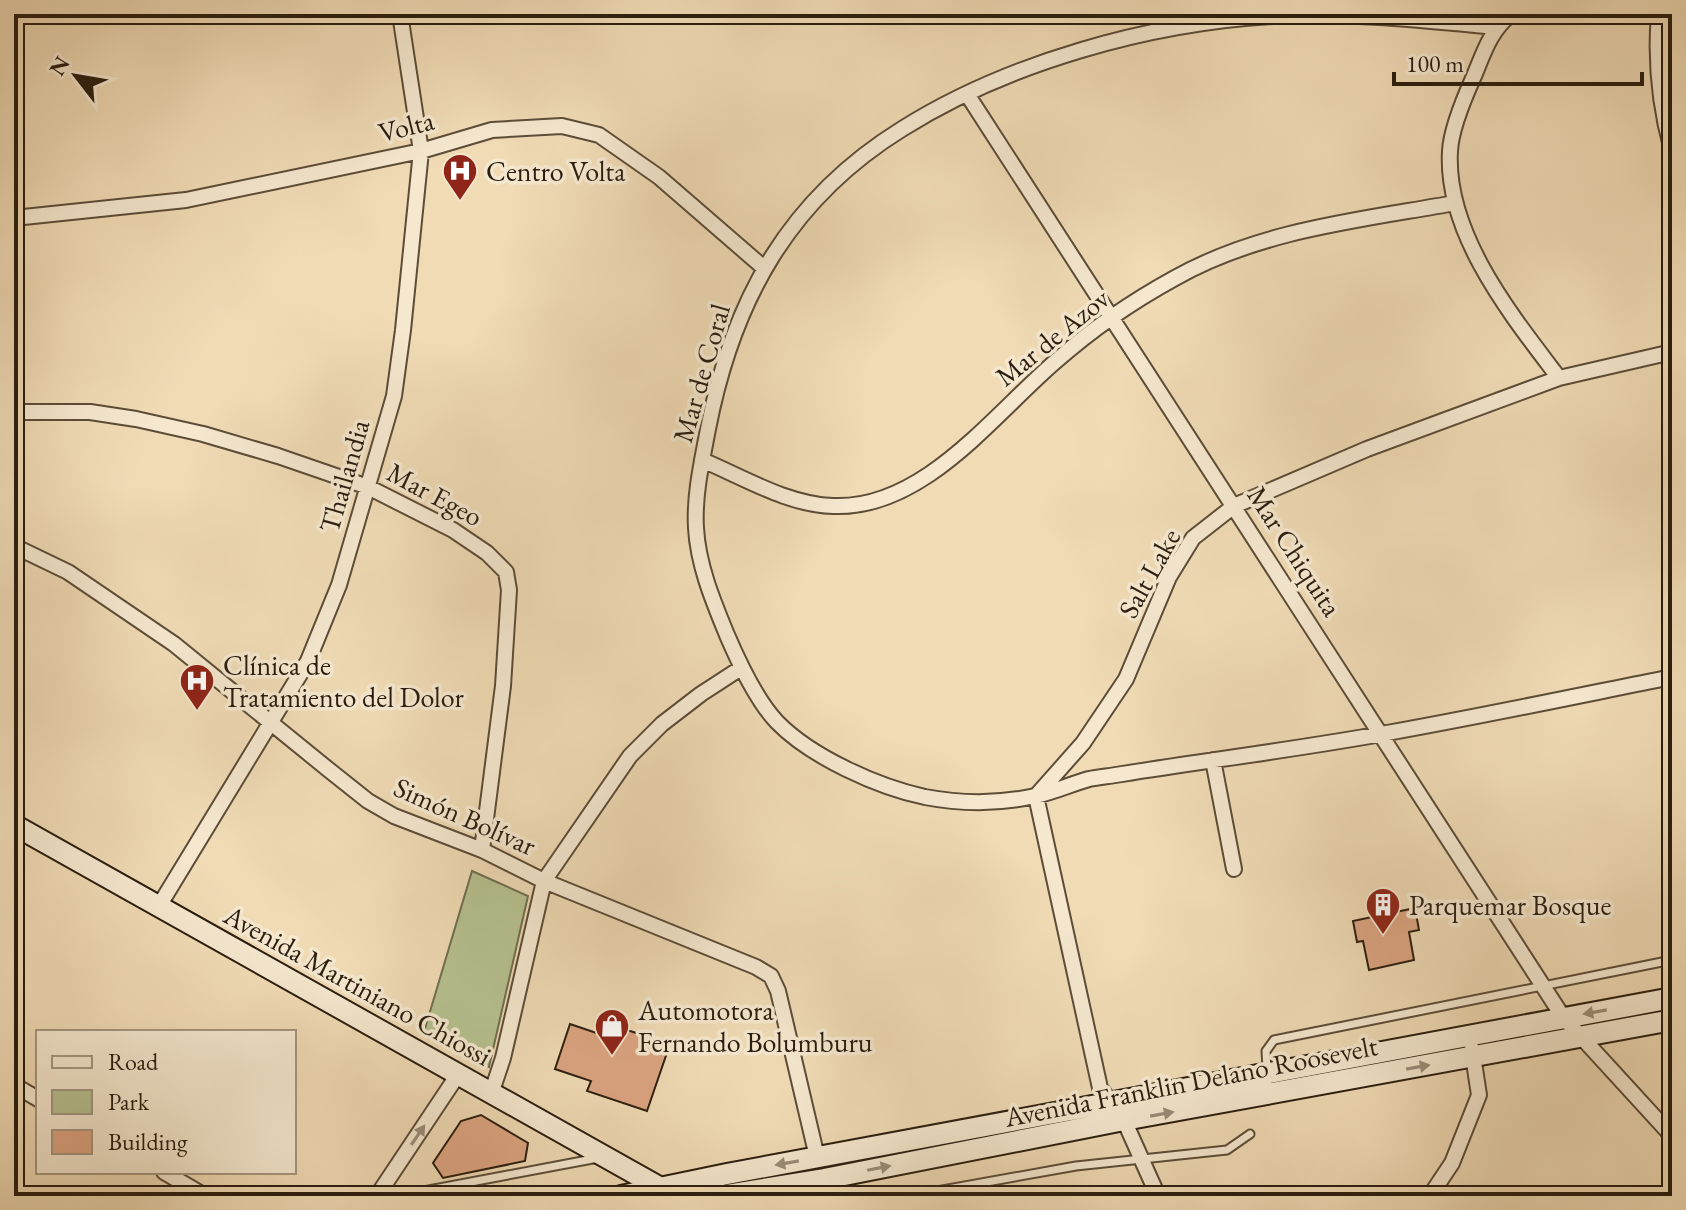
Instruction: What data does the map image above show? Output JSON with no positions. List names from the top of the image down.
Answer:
{
  "streets": {
    "main road": ["Avenida Martiniano Chiossi", "Avenida Franklin Delano Roosevelt"],
    "street": [
      "Volta",
      "Mar de Azov",
      "Mar de Coral",
      "Thailandia",
      "Mar Egeo",
      "Mar Chiquita",
      "Salt Lake",
      "Simón Bolívar"
    ]
  },
  "crossings": [
    ["Volta", "Mar de Coral"],
    ["Volta", "Thailandia"],
    ["Mar de Azov", "Mar de Coral"],
    ["Mar de Azov", "Mar Chiquita"],
    ["Mar de Coral", "Mar Chiquita"],
    ["Mar de Coral", "Salt Lake"],
    ["Thailandia", "Mar Egeo"],
    ["Thailandia", "Simón Bolívar"],
    ["Thailandia", "Avenida Martiniano Chiossi"],
    ["Mar Egeo", "Simón Bolívar"],
    ["Mar Chiquita", "Salt Lake"],
    ["Mar Chiquita", "Avenida Franklin Delano Roosevelt"],
    ["Simón Bolívar", "Avenida Franklin Delano Roosevelt"],
    ["Avenida Martiniano Chiossi", "Avenida Franklin Delano Roosevelt"]
  ],
  "places": {
    "hospital": ["Centro Volta", "Clínica de Tratamiento del Dolor"],
    "building": ["Parquemar Bosque"],
    "shop": ["Automotora Fernando Bolumburu"]
  },
  "legend": ["Road", "Park", "Building"],
  "scale_bar": "100 m",
  "north": "top left"
}
